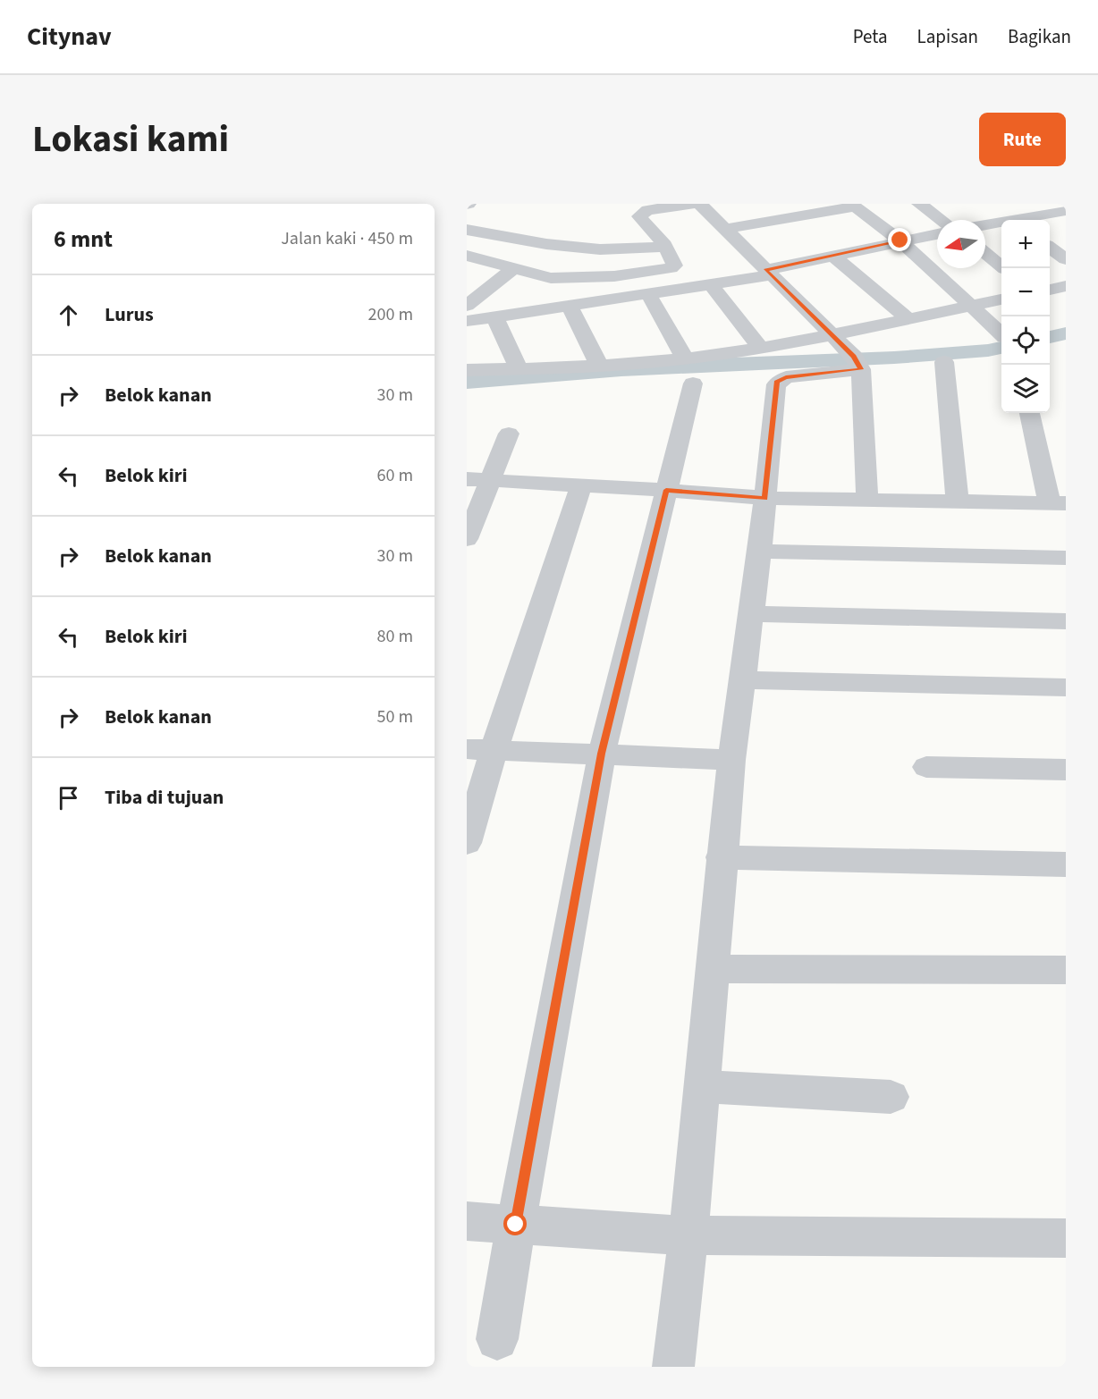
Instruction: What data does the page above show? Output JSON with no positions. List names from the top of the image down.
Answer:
{
  "north": "left",
  "page": {
    "header": "Citynav",
    "nav": ["Peta", "Lapisan", "Bagikan"],
    "title": "Lokasi kami",
    "buttons": "Rute",
    "heading": ["6 mnt", "Jalan kaki · 450 m"],
    "map_buttons": ["+", "−"],
    "list": [
      ["Lurus", "200 m"],
      ["Belok kanan", "30 m"],
      ["Belok kiri", "60 m"],
      ["Belok kanan", "30 m"],
      ["Belok kiri", "80 m"],
      ["Belok kanan", "50 m"],
      "Tiba di tujuan"
    ]
  }
}
